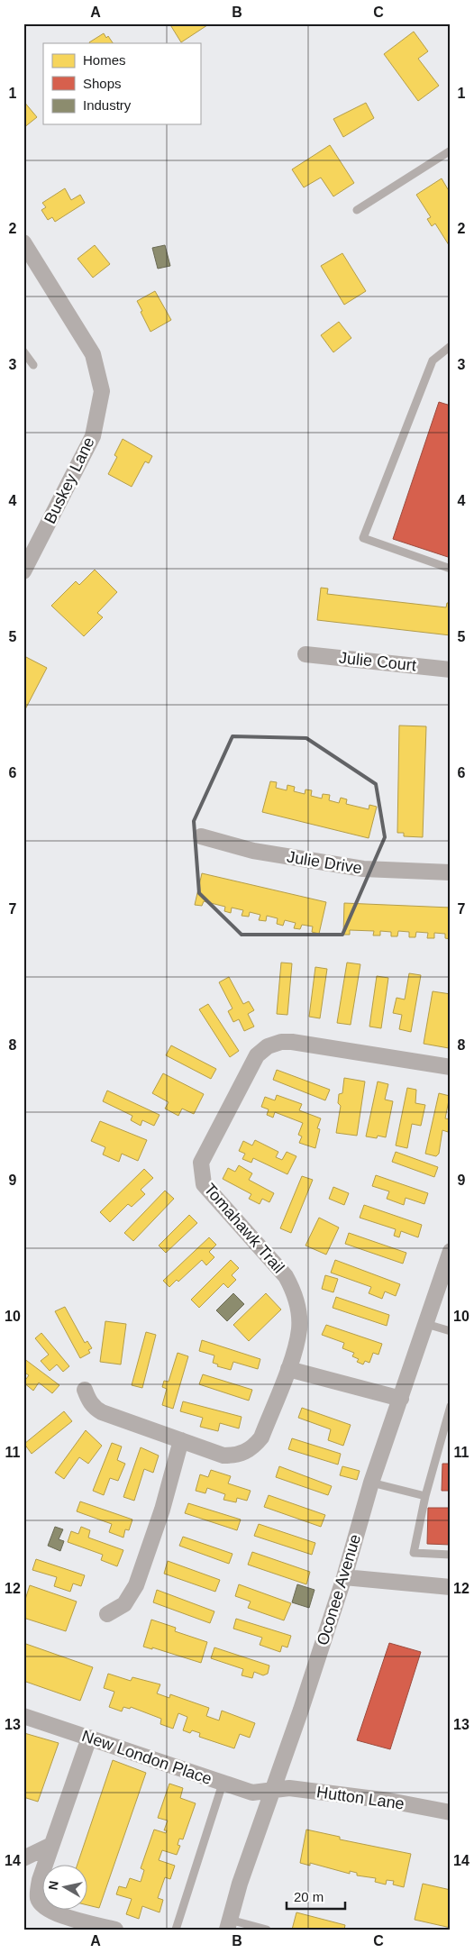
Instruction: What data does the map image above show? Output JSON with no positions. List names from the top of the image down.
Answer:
{
  "streets": {
    "street": [
      "Buskey Lane",
      "Julie Court",
      "Julie Drive",
      "Tomahawk Trail",
      "Oconee Avenue",
      "New London Place",
      "Hutton Lane"
    ]
  },
  "crossings": [
    ["Oconee Avenue", "New London Place"],
    ["Oconee Avenue", "Hutton Lane"],
    ["New London Place", "Hutton Lane"]
  ],
  "legend": ["Homes", "Shops", "Industry"],
  "scale_bar": "20 m",
  "north": "left",
  "grid": {
    "columns": ["A", "B", "C"],
    "rows": [
      "1",
      "2",
      "3",
      "4",
      "5",
      "6",
      "7",
      "8",
      "9",
      "10",
      "11",
      "12",
      "13",
      "14"
    ]
  }
}
